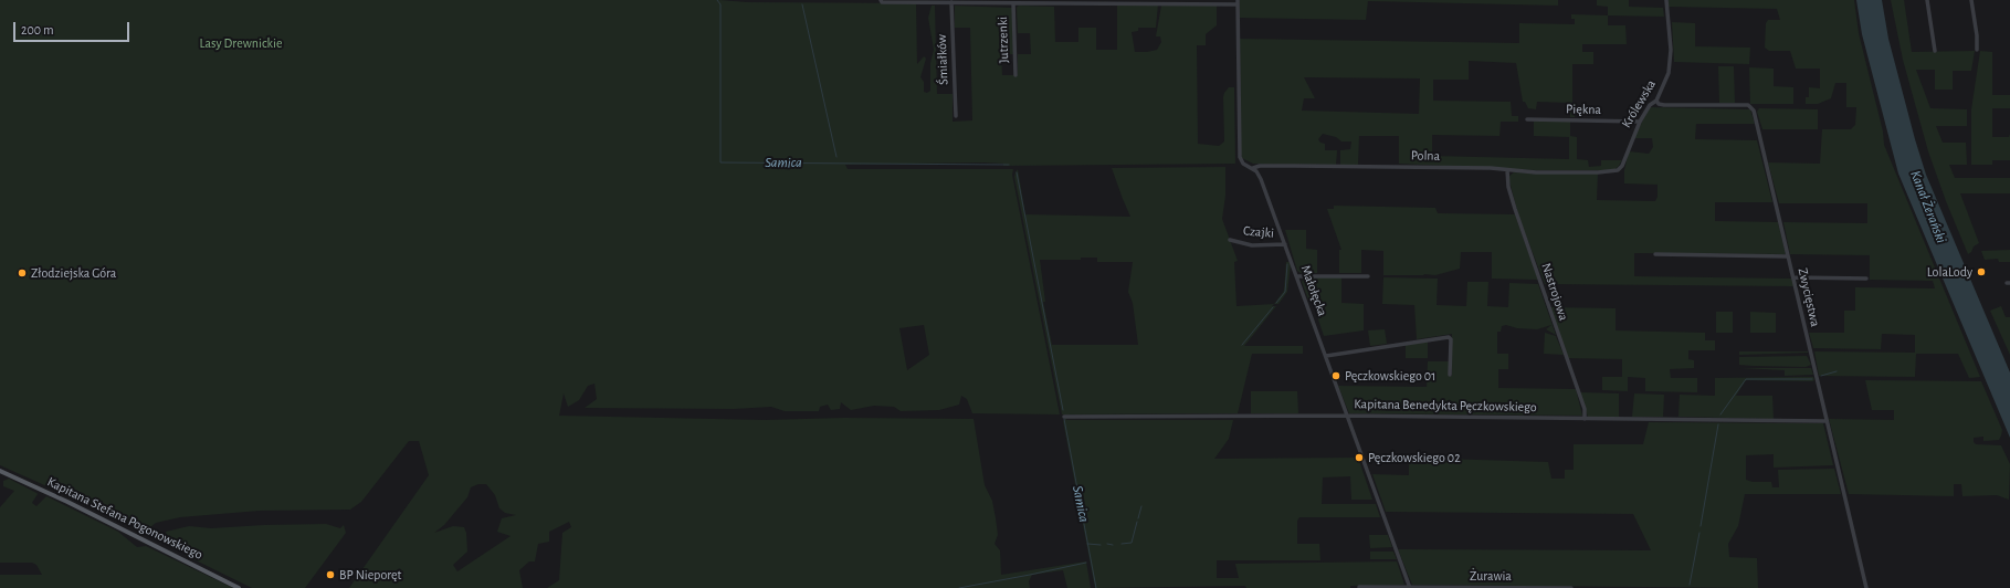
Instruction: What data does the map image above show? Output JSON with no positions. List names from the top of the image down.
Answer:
{
  "streets": {
    "main road": ["Kapitana Stefana Pogonowskiego"],
    "street": [
      "Jutrzenki",
      "Śmiałków",
      "Królewska",
      "Piękna",
      "Polna",
      "Czajki",
      "Małołęcka",
      "Nastrojowa",
      "Zwycięstwa",
      "Kapitana Benedykta Pęczkowskiego",
      "Żurawia"
    ]
  },
  "crossings": [
    ["Królewska", "Piękna"],
    ["Królewska", "Polna"],
    ["Królewska", "Zwycięstwa"],
    ["Polna", "Małołęcka"],
    ["Polna", "Nastrojowa"],
    ["Czajki", "Małołęcka"],
    ["Małołęcka", "Kapitana Benedykta Pęczkowskiego"],
    ["Małołęcka", "Żurawia"],
    ["Nastrojowa", "Kapitana Benedykta Pęczkowskiego"],
    ["Zwycięstwa", "Kapitana Benedykta Pęczkowskiego"]
  ],
  "water": ["Samica", "Kanał Żerański"],
  "parks": ["Lasy Drewnickie"],
  "places": [
    "LolaLody",
    "Złodziejska Góra",
    "Pęczkowskiego 01",
    "Pęczkowskiego 02",
    "BP Nieporęt"
  ],
  "scale_bar": "200 m"
}
